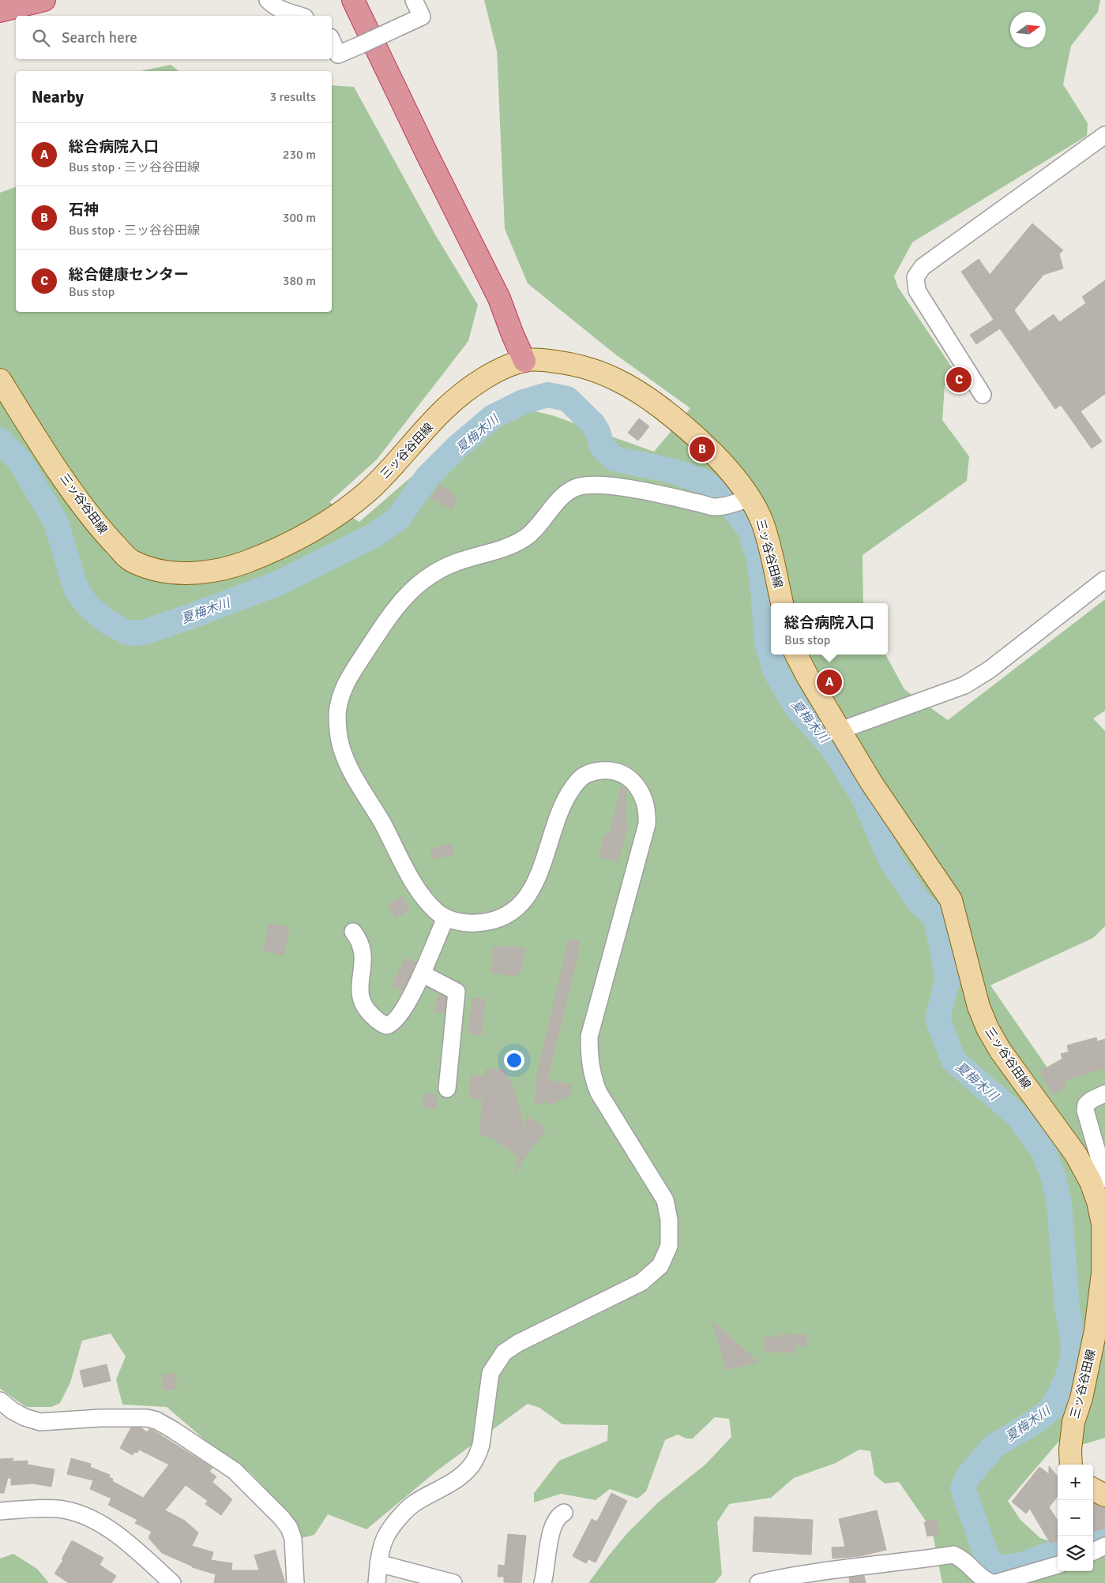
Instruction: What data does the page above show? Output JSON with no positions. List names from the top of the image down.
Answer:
{
  "streets": {
    "main road": ["三ッ谷谷田線"]
  },
  "water": ["夏梅木川"],
  "north": "right",
  "page": {
    "search": "Search here",
    "heading": ["Nearby", "3 results"],
    "list": [
      {
        "mark": "A",
        "name": "総合病院入口",
        "note": "Bus stop · 三ッ谷谷田線",
        "value": "230 m"
      },
      {
        "mark": "B",
        "name": "石神",
        "note": "Bus stop · 三ッ谷谷田線",
        "value": "300 m"
      },
      {
        "mark": "C",
        "name": "総合健康センター",
        "note": "Bus stop",
        "value": "380 m"
      }
    ],
    "pins": ["C", "B", "A"],
    "popup": ["総合病院入口", "Bus stop"],
    "map_buttons": ["+", "−"]
  }
}
